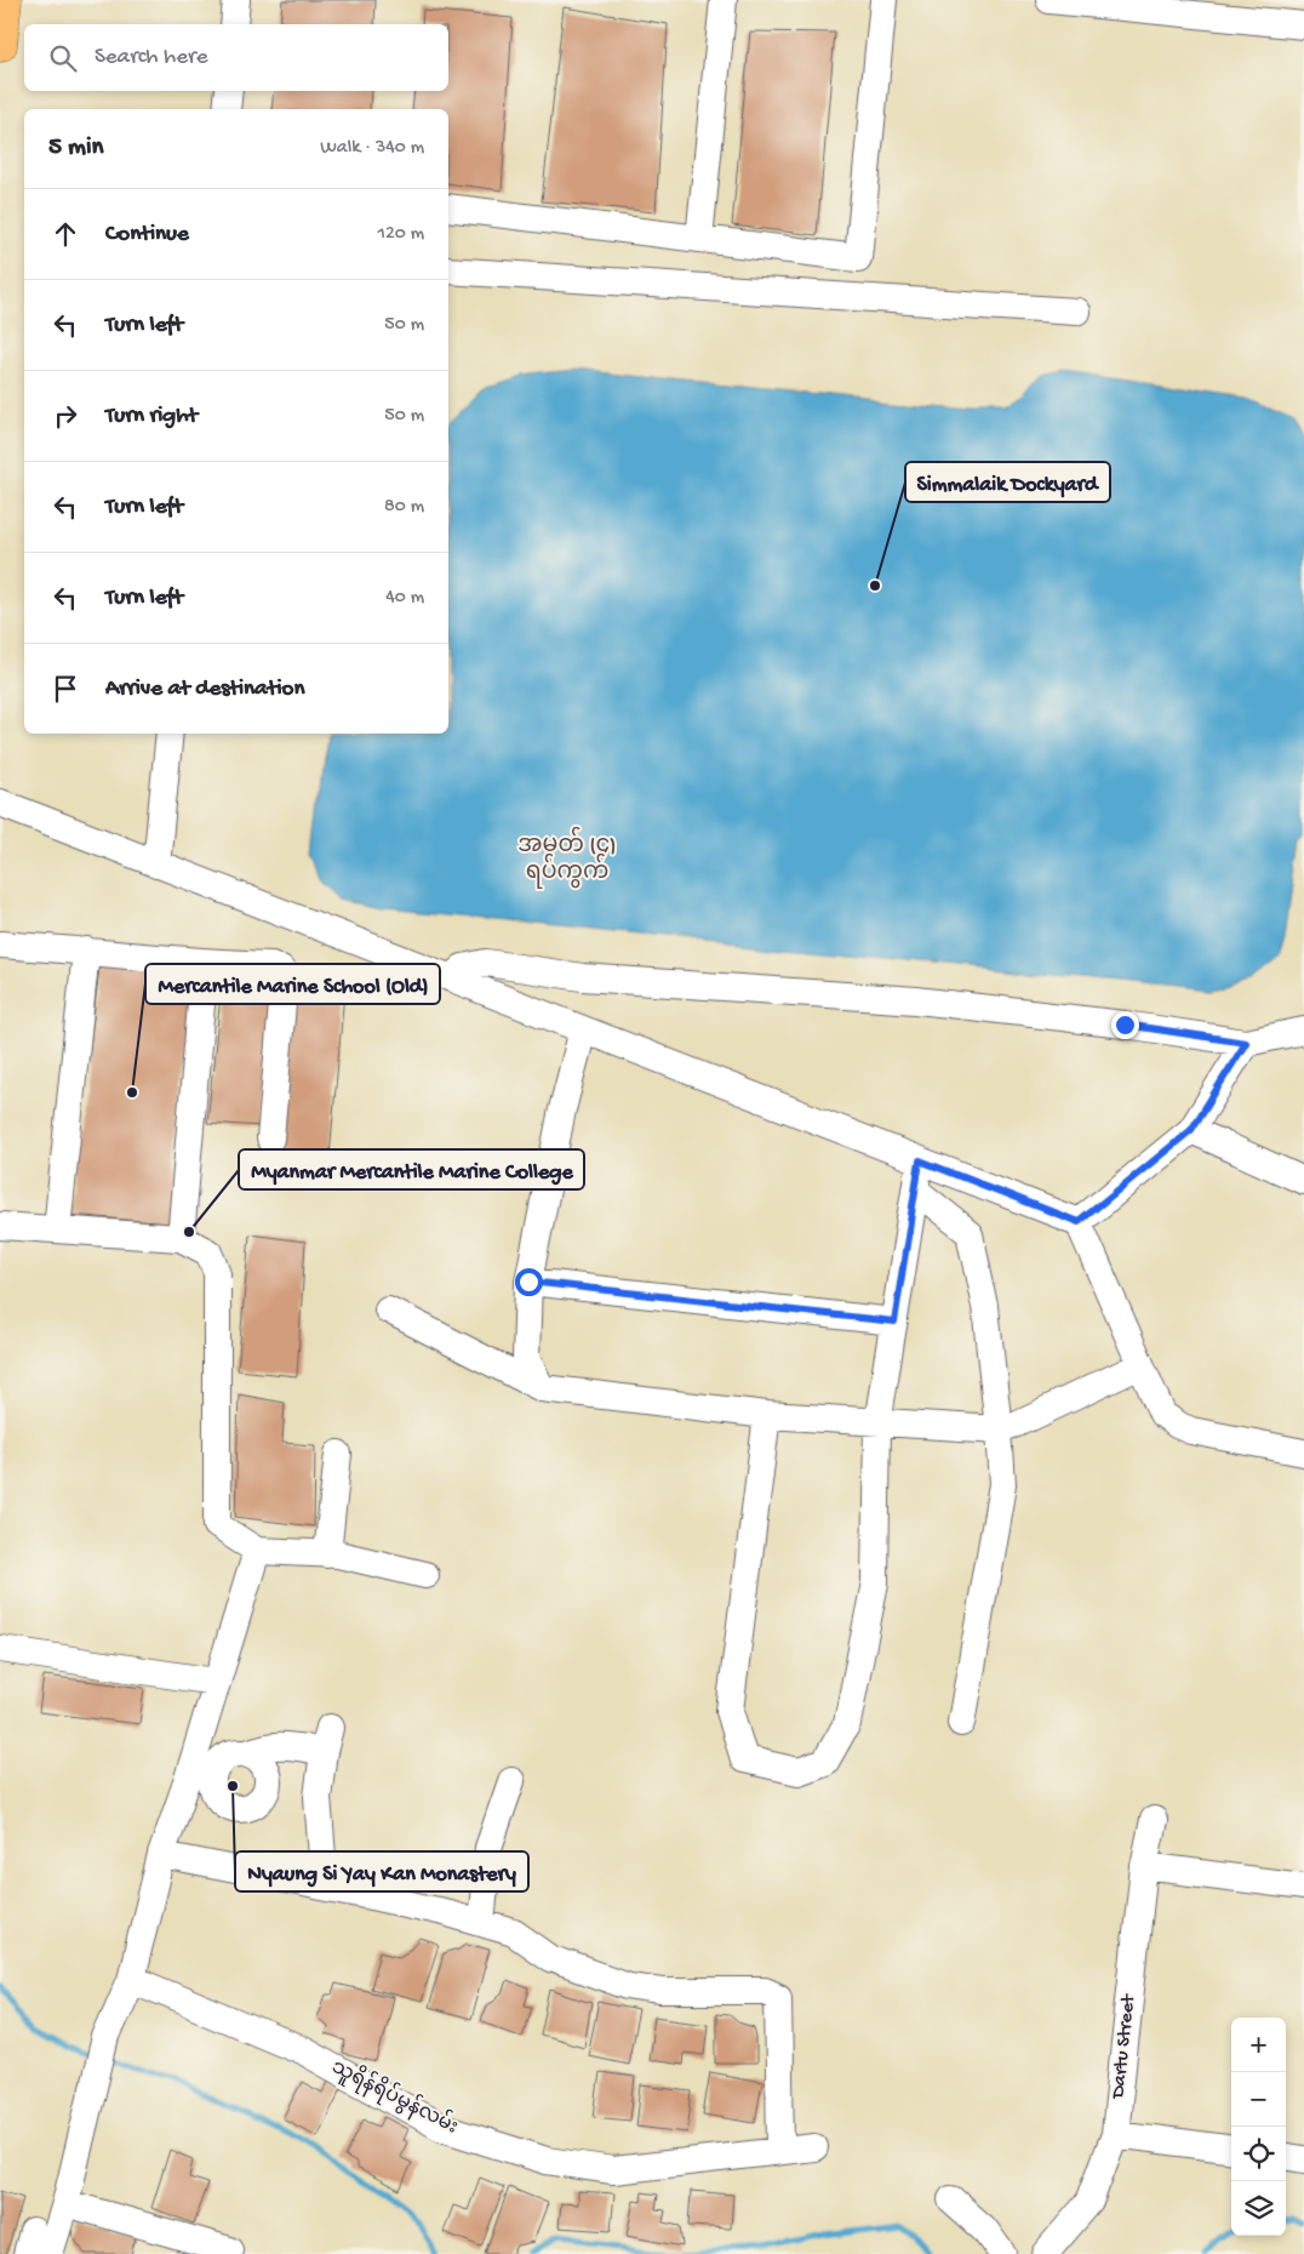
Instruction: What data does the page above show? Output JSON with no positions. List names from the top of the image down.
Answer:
{
  "streets": {
    "street": ["Dartu Street", "သူရိန်ရိပ်မွန်လမ်း"]
  },
  "districts": ["အမှတ် (၄) ရပ်ကွက်"],
  "places": [
    "Simmalaik Dockyard",
    "Mercantile Marine School (Old)",
    "Myanmar Mercantile Marine College",
    "Nyaung Si Yay Kan Monastery"
  ],
  "page": {
    "search": "Search here",
    "heading": ["5 min", "Walk · 340 m"],
    "list": [
      ["Continue", "120 m"],
      ["Turn left", "50 m"],
      ["Turn right", "50 m"],
      ["Turn left", "80 m"],
      ["Turn left", "40 m"],
      "Arrive at destination"
    ],
    "map_buttons": ["+", "−"]
  }
}
